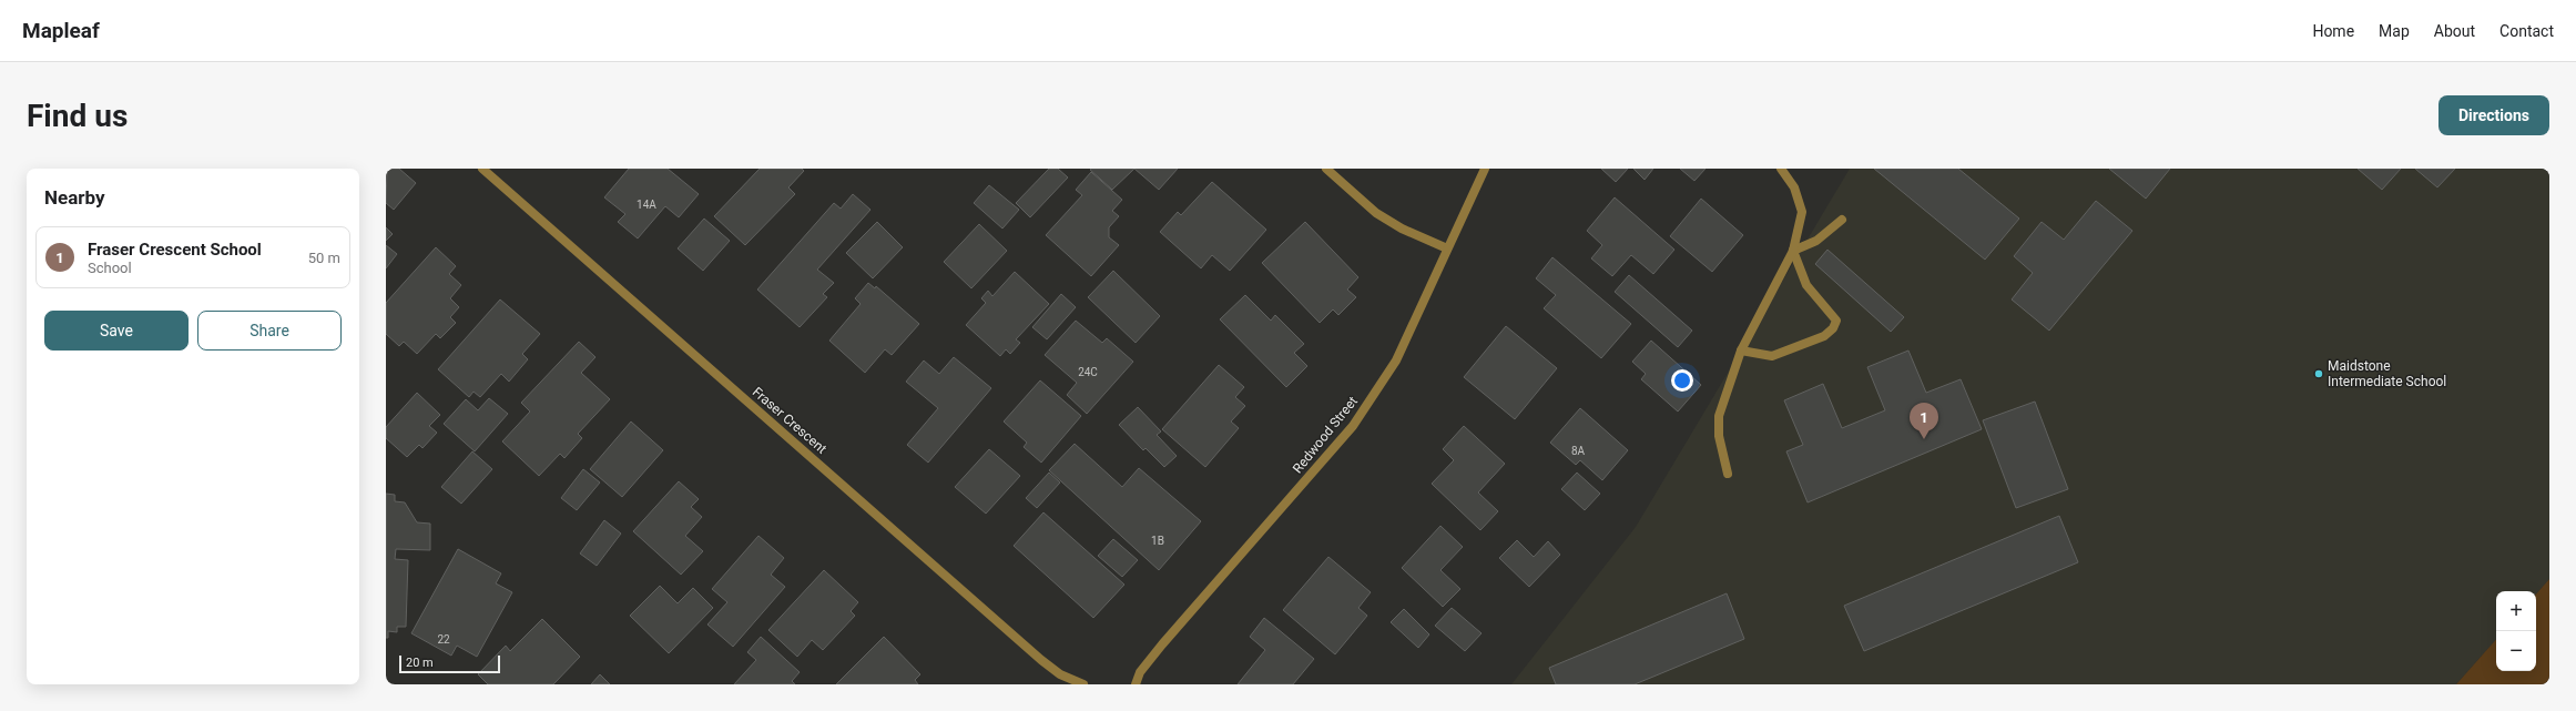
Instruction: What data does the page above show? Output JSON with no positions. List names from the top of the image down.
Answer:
{
  "streets": {
    "street": ["Fraser Crescent", "Redwood Street"]
  },
  "places": ["Maidstone Intermediate School"],
  "house_numbers": [
    "14A",
    "24C",
    "8A",
    "1B",
    "22"
  ],
  "scale_bar": "20 m",
  "page": {
    "header": "Mapleaf",
    "nav": [
      "Home",
      "Map",
      "About",
      "Contact"
    ],
    "buttons": [
      "Directions",
      ["Save", "Share"]
    ],
    "title": "Find us",
    "heading": "Nearby",
    "list": [
      {
        "mark": "1",
        "name": "Fraser Crescent School",
        "note": "School",
        "value": "50 m"
      }
    ],
    "pins": "1",
    "map_buttons": ["+", "−"],
    "scale": "20 m"
  }
}
